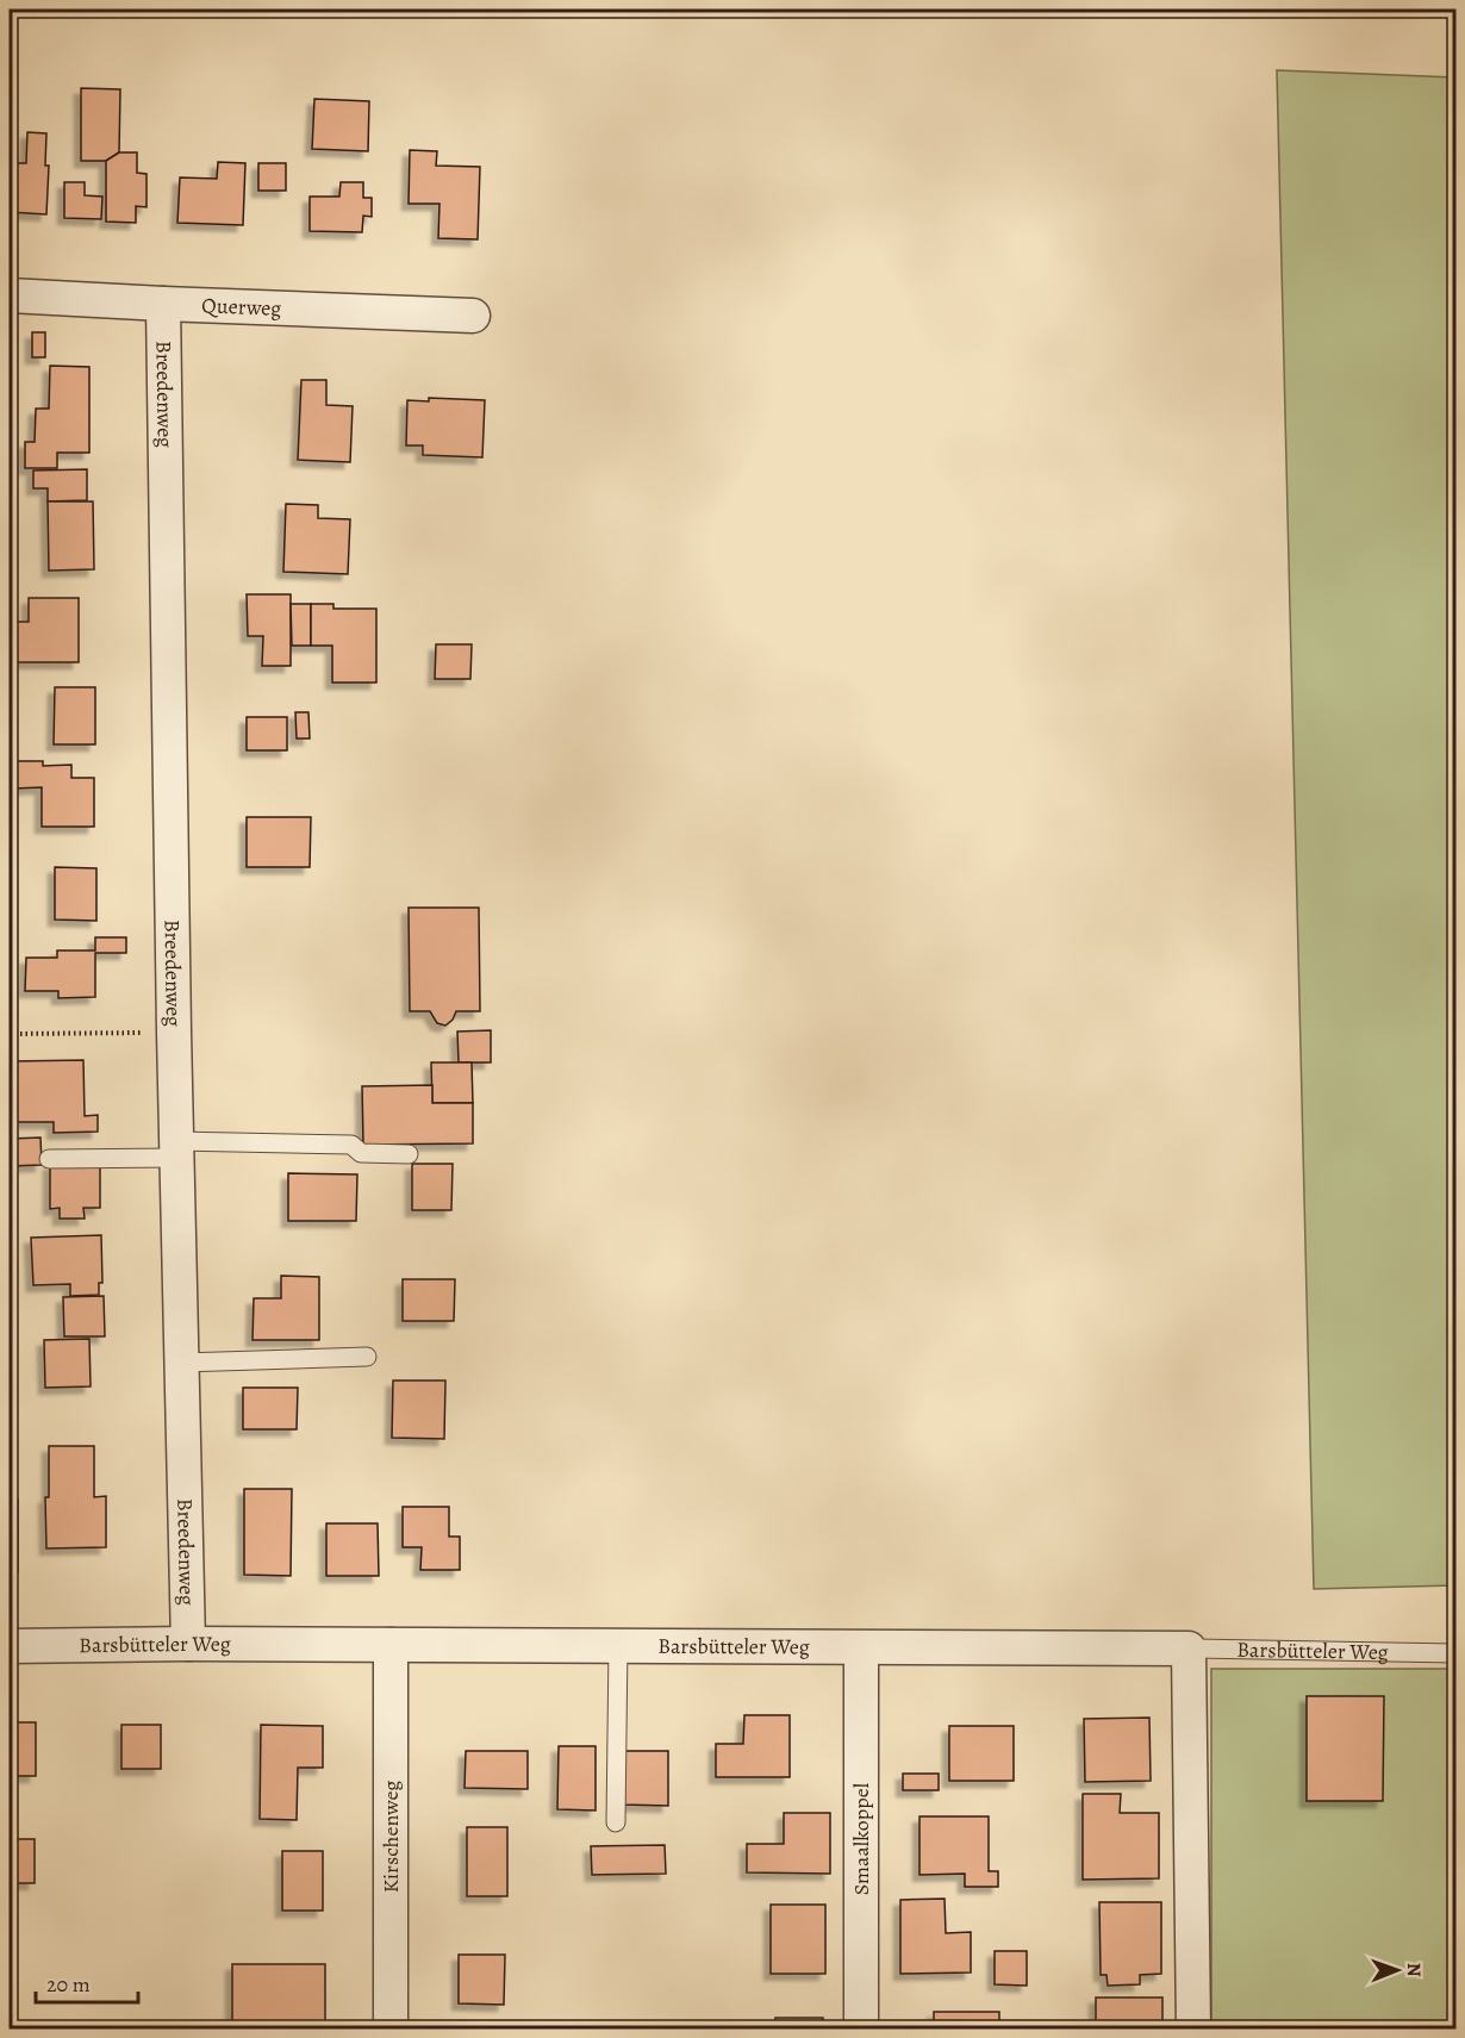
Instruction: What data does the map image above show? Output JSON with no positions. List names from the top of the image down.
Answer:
{
  "streets": {
    "street": [
      "Querweg",
      "Breedenweg",
      "Barsbütteler Weg",
      "Kirschenweg",
      "Smaalkoppel"
    ]
  },
  "crossings": [
    ["Querweg", "Breedenweg"],
    ["Breedenweg", "Barsbütteler Weg"],
    ["Barsbütteler Weg", "Kirschenweg"],
    ["Barsbütteler Weg", "Smaalkoppel"]
  ],
  "scale_bar": "20 m",
  "north": "right"
}
